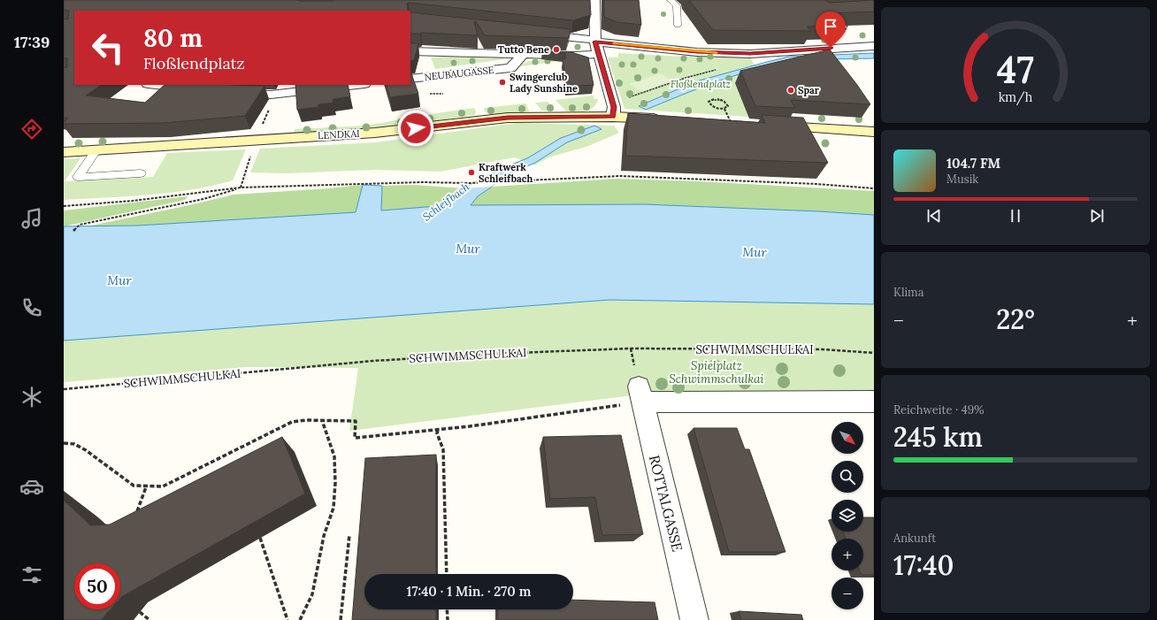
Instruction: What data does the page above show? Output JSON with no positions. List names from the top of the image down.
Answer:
{
  "streets": {
    "main road": ["LENDKAI"],
    "street": ["NEUBAUGASSE", "ROTTALGASSE"],
    "path": ["SCHWIMMSCHULKAI"]
  },
  "water": ["Schleifbach", "Mur"],
  "parks": ["Floßlendplatz", "Spielplatz Schwimmschulkai"],
  "places": [
    "Tutto Bene",
    "Swingerclub Lady Sunshine",
    "Spar",
    "Kraftwerk Schleifbach"
  ],
  "north": "bottom right",
  "page": {
    "tabs": "17:39",
    "turn": ["80 m", "Floßlendplatz"],
    "song": ["104.7 FM", "Musik"],
    "tile": [
      "Klima",
      ["Reichweite · 49%", "245 km"],
      ["Ankunft", "17:40"]
    ],
    "heat": ["−", "22°", "+"],
    "map_buttons": ["+", "−"],
    "limit": "50",
    "trip": "17:40 · 1 Min. · 270 m",
    "gauge": ["47", "km/h"]
  }
}
